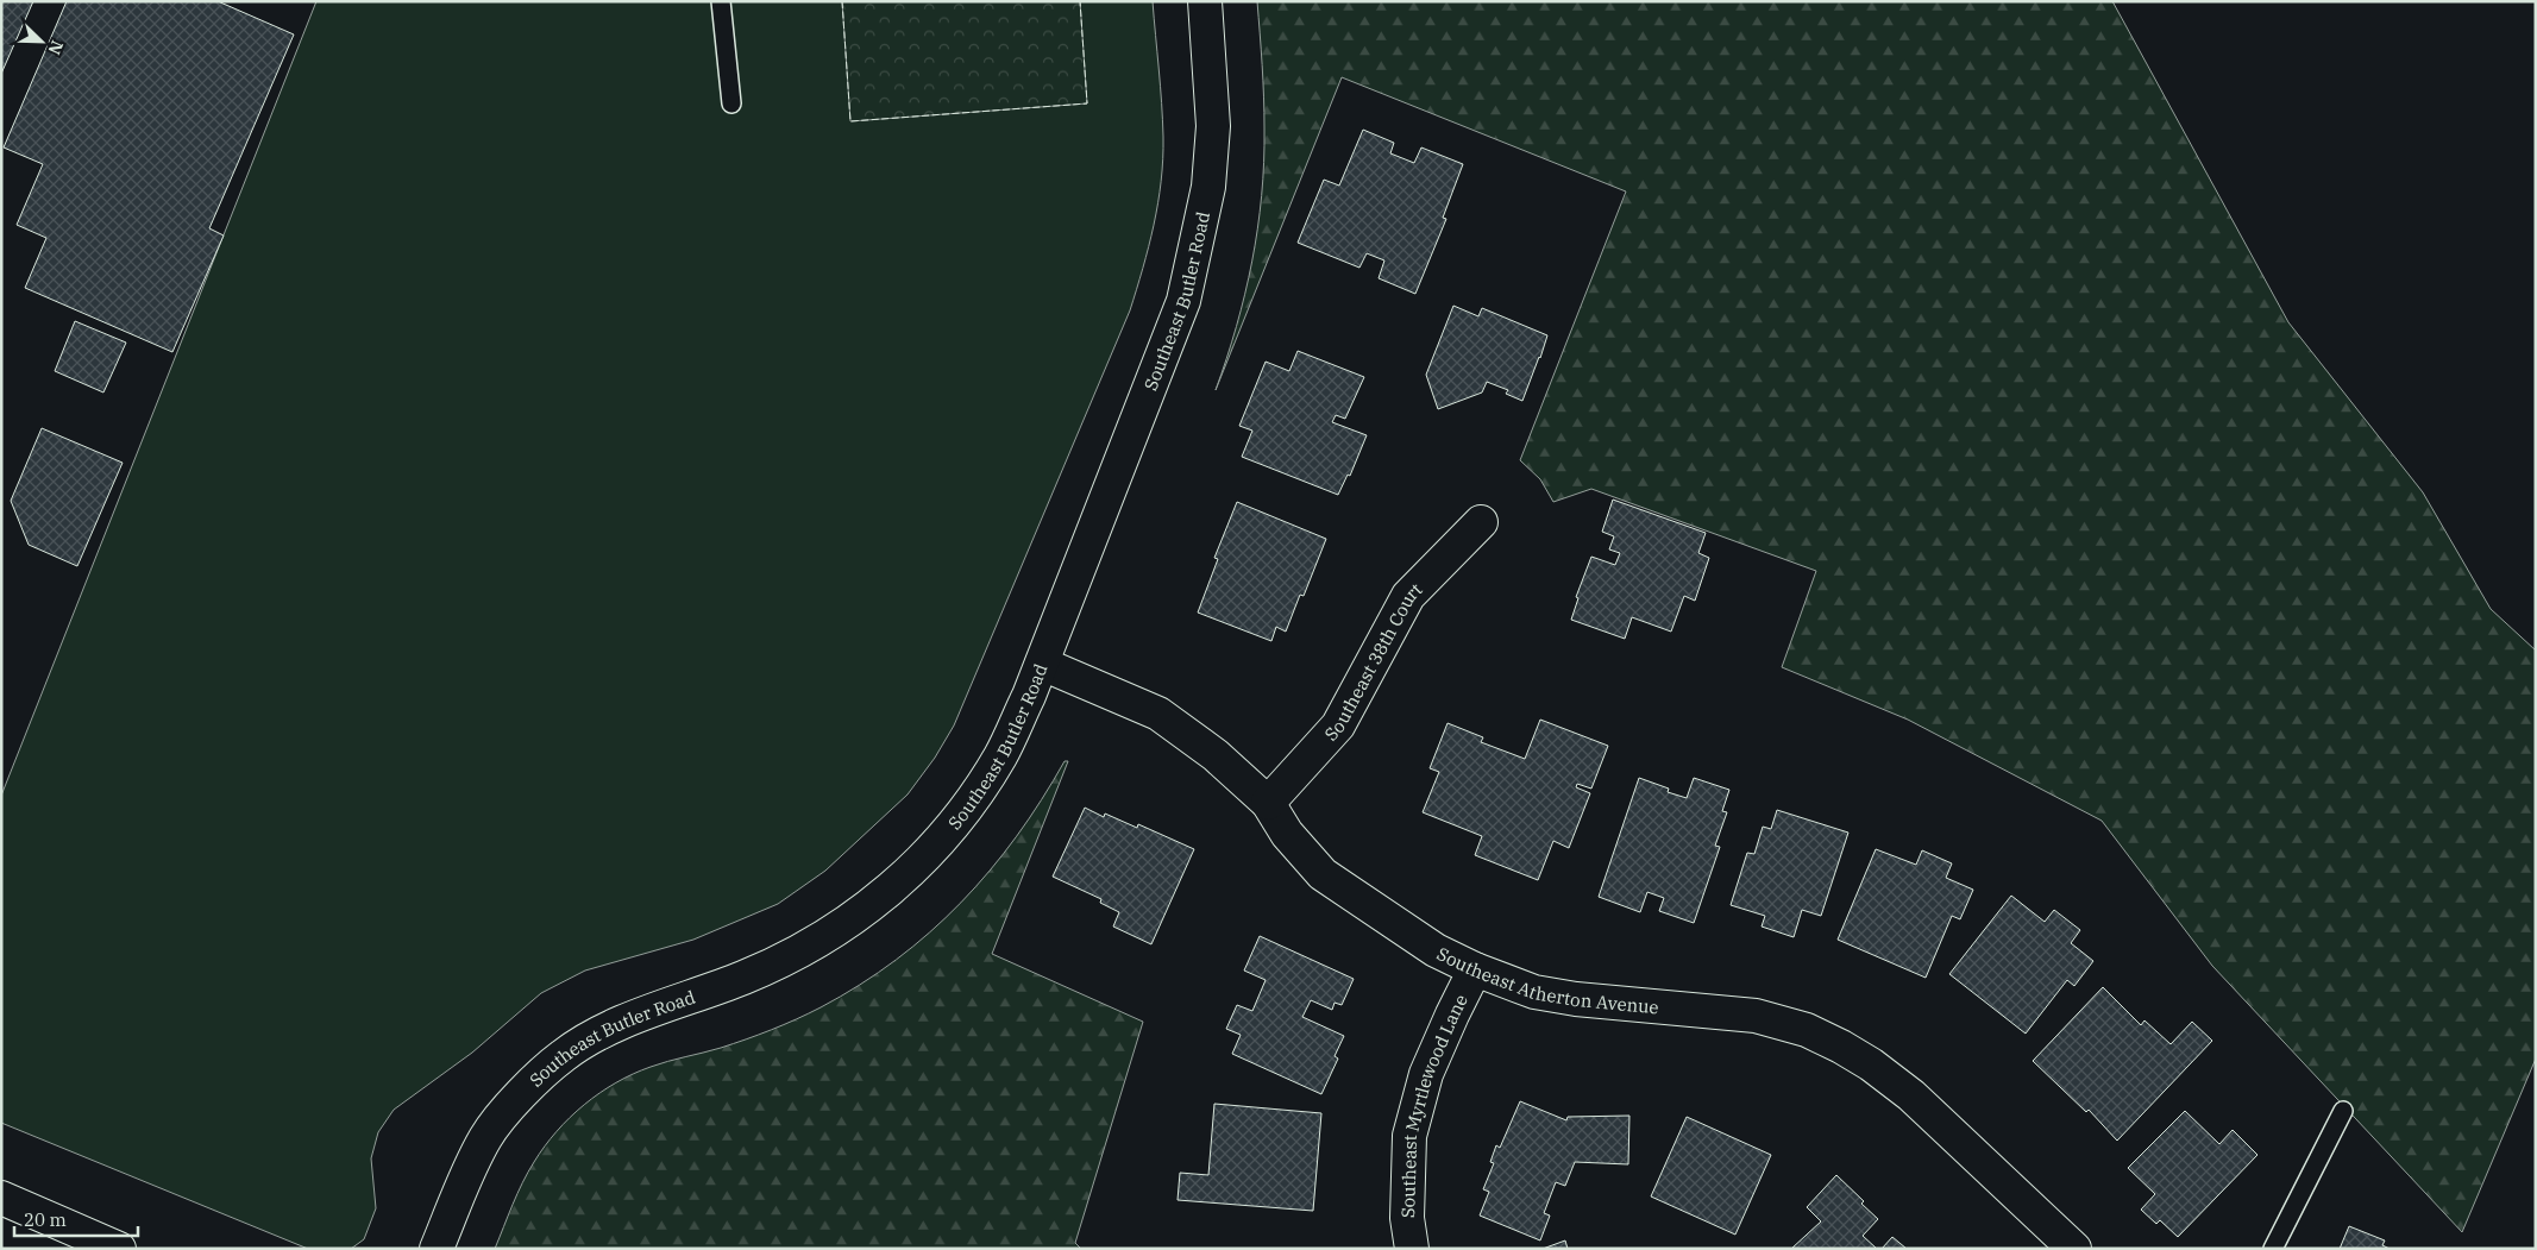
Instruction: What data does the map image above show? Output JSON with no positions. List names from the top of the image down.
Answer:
{
  "streets": {
    "street": [
      "Southeast Butler Road",
      "Southeast 38th Court",
      "Southeast Atherton Avenue",
      "Southeast Myrtlewood Lane"
    ]
  },
  "crossings": [
    ["Southeast Butler Road", "Southeast Atherton Avenue"],
    ["Southeast 38th Court", "Southeast Atherton Avenue"],
    ["Southeast Atherton Avenue", "Southeast Myrtlewood Lane"]
  ],
  "scale_bar": "20 m",
  "north": "bottom right"
}
